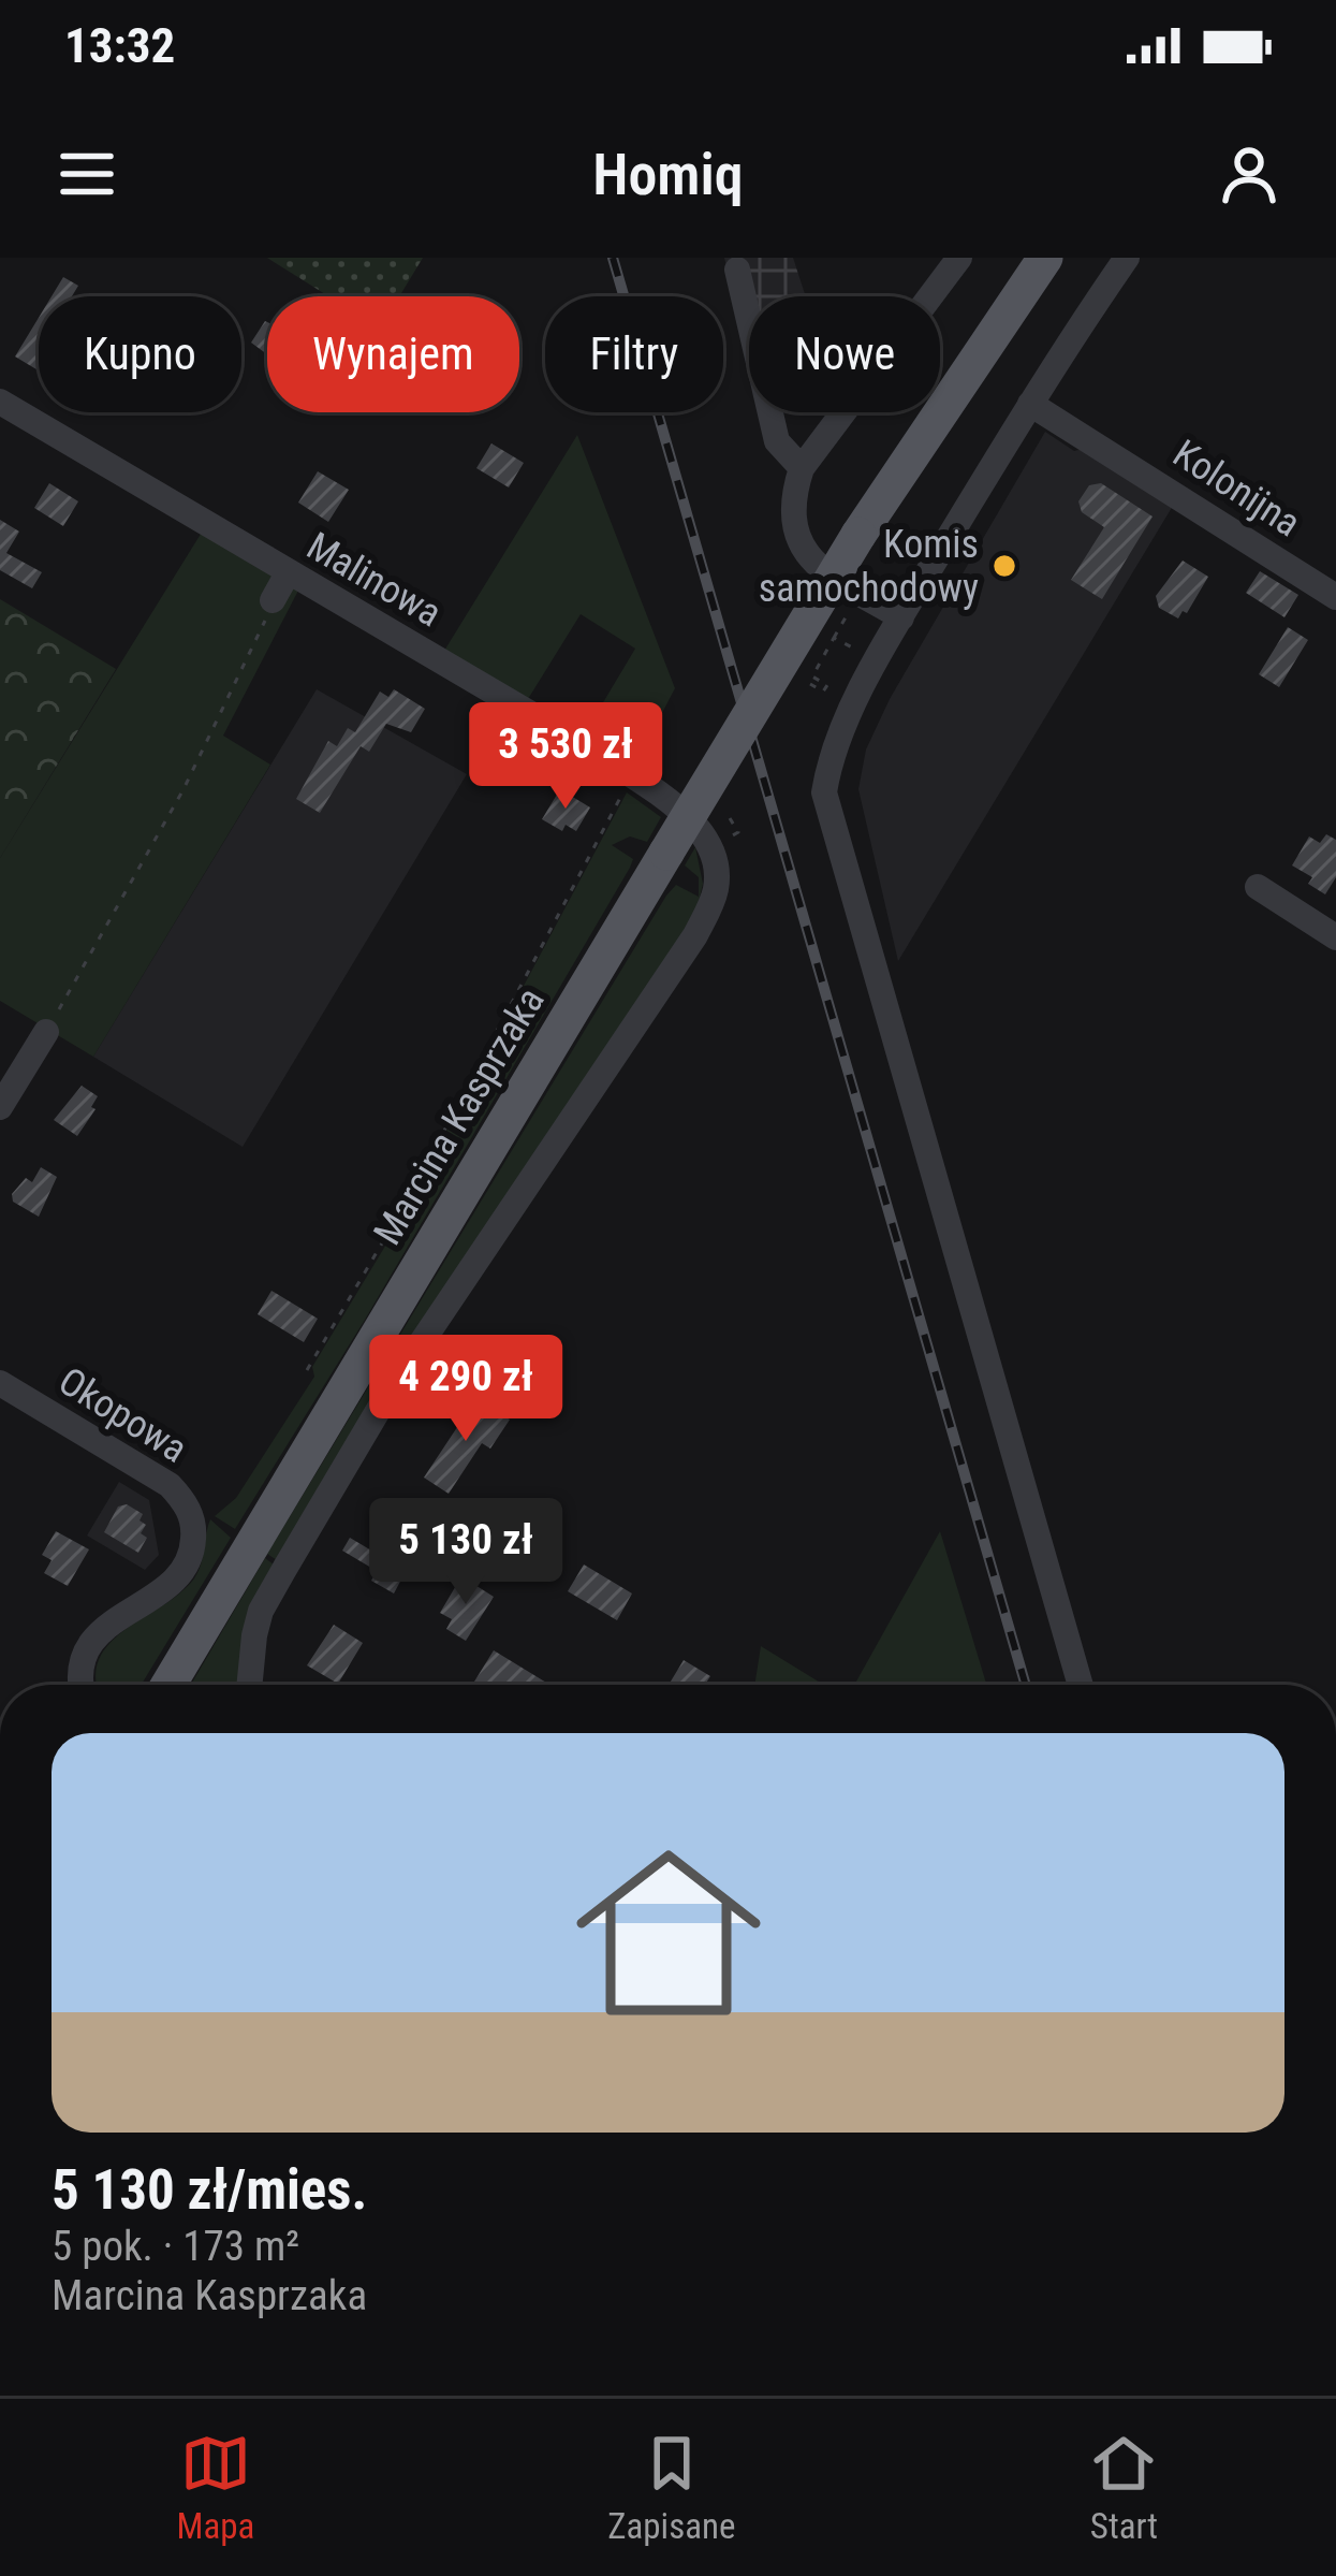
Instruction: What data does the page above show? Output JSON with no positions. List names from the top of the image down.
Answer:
{
  "streets": {
    "main road": ["Marcina Kasprzaka"],
    "street": ["Kolonijna", "Malinowa", "Okopowa"]
  },
  "places": ["Komis samochodowy"],
  "page": {
    "status": "13:32",
    "header": "Homiq",
    "chip": [
      "Kupno",
      "Wynajem",
      "Filtry",
      "Nowe"
    ],
    "price": ["3 530 zł", "4 290 zł", "5 130 zł"],
    "list": [
      {
        "name": "5 130 zł/mies.",
        "note": "5 pok. · 173 m² · Marcina Kasprzaka"
      }
    ],
    "tabs": ["Mapa", "Zapisane", "Start"]
  }
}
